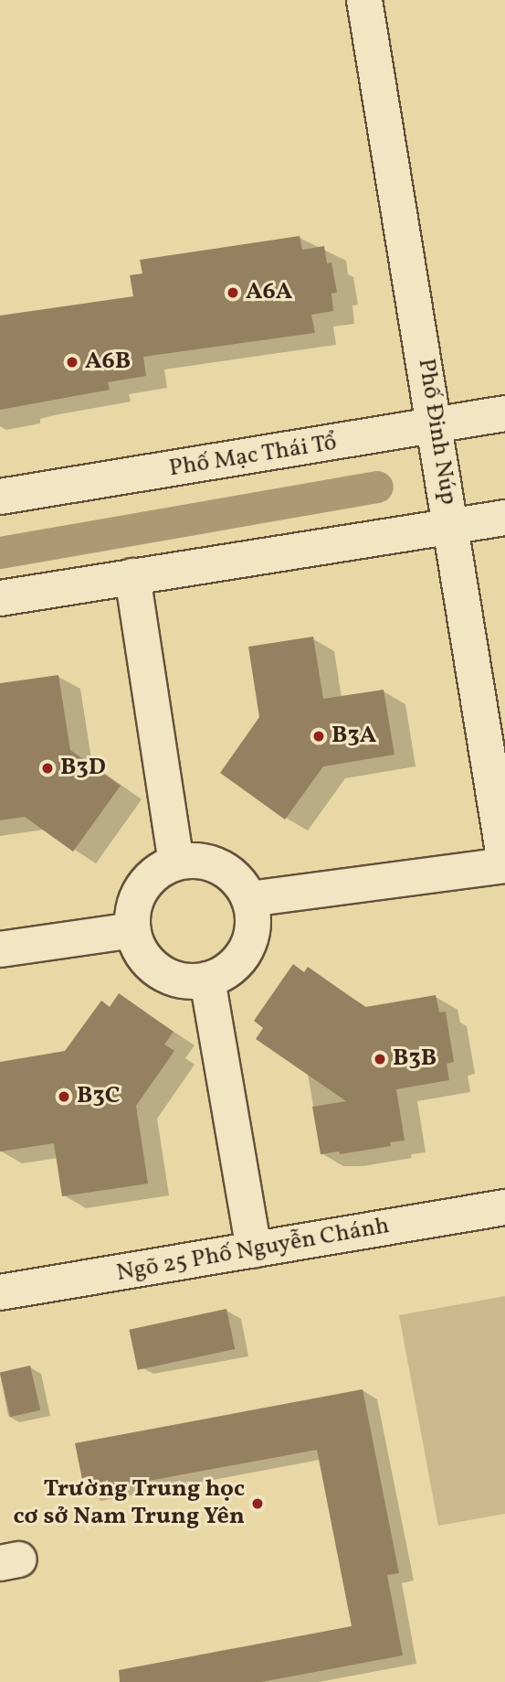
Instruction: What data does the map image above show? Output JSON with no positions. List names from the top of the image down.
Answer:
{
  "streets": {
    "street": ["Phố Đinh Núp", "Phố Mạc Thái Tổ", "Ngõ 25 Phố Nguyễn Chánh"]
  },
  "crossings": [
    ["Phố Đinh Núp", "Phố Mạc Thái Tổ"]
  ],
  "places": [
    "A6A",
    "A6B",
    "B3A",
    "B3D",
    "B3B",
    "B3C",
    "Trường Trung học cơ sở Nam Trung Yên"
  ]
}
